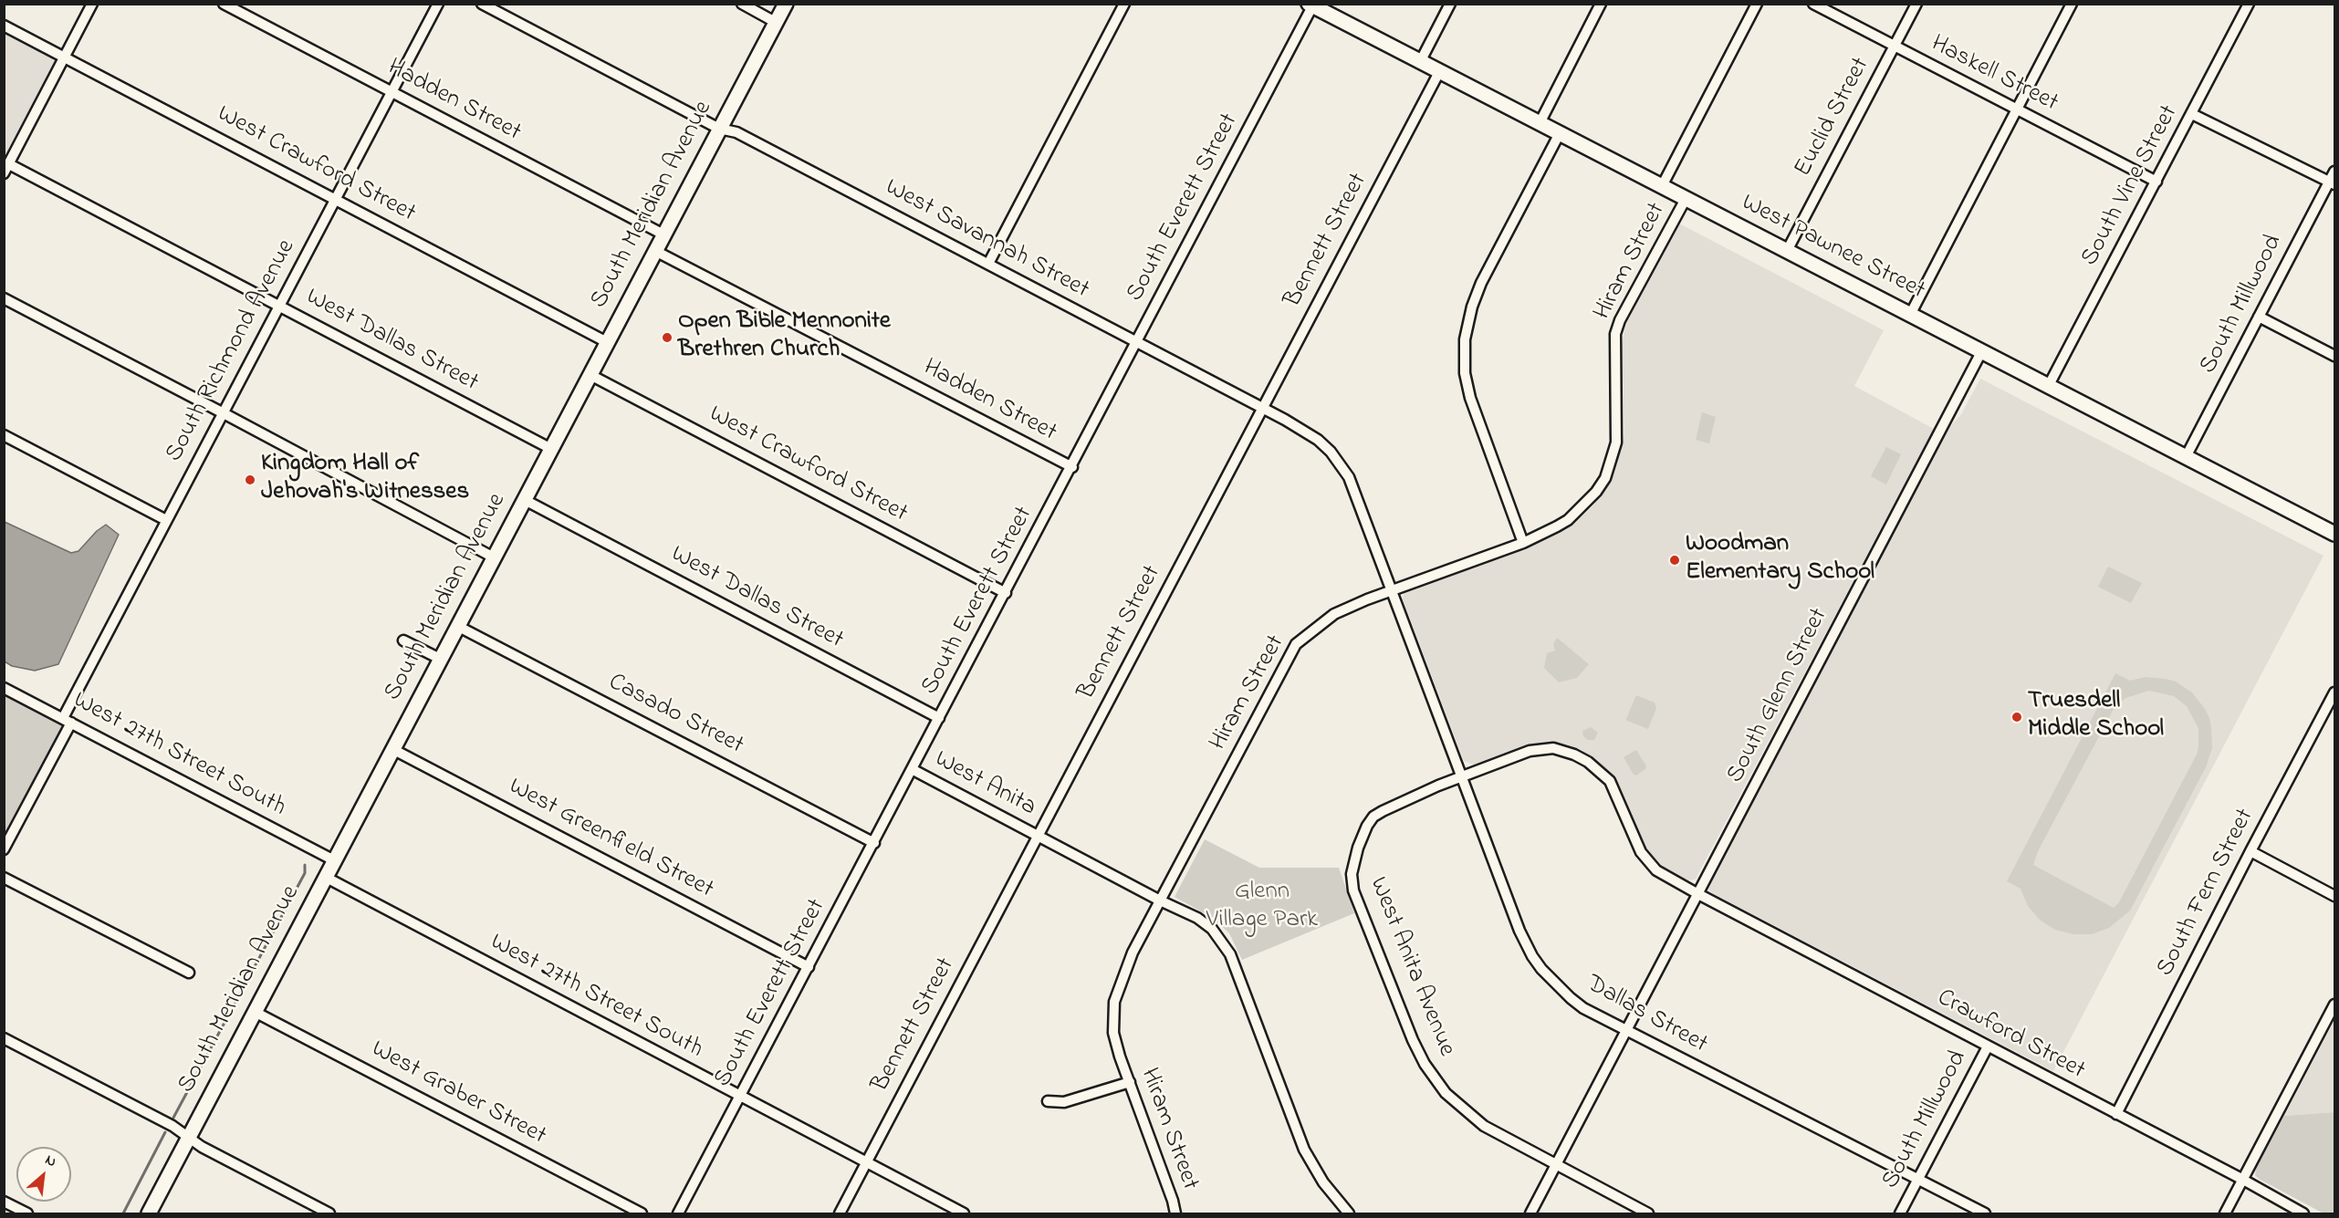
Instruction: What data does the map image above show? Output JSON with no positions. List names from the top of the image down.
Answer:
{
  "streets": {
    "main road": ["South Meridian Avenue", "West Pawnee Street"],
    "street": [
      "Haskell Street",
      "Hadden Street",
      "Euclid Street",
      "West Crawford Street",
      "South Vine Street",
      "South Everett Street",
      "West Savannah Street",
      "Bennett Street",
      "Hiram Street",
      "South Millwood",
      "West Dallas Street",
      "South Richmond Avenue",
      "South Glenn Street",
      "Casado Street",
      "West 27th Street South",
      "West Anita",
      "West Greenfield Street",
      "South Fern Street",
      "West Anita Avenue",
      "Dallas Street",
      "Crawford Street",
      "West Graber Street"
    ]
  },
  "crossings": [
    ["Haskell Street", "Euclid Street"],
    ["Haskell Street", "South Vine Street"],
    ["Hadden Street", "South Meridian Avenue"],
    ["Hadden Street", "South Everett Street"],
    ["Hadden Street", "South Richmond Avenue"],
    ["Euclid Street", "West Pawnee Street"],
    ["West Crawford Street", "South Meridian Avenue"],
    ["West Crawford Street", "South Everett Street"],
    ["West Crawford Street", "South Richmond Avenue"],
    ["South Vine Street", "West Pawnee Street"],
    ["South Meridian Avenue", "West Savannah Street"],
    ["South Meridian Avenue", "West Dallas Street"],
    ["South Meridian Avenue", "Casado Street"],
    ["South Meridian Avenue", "West 27th Street South"],
    ["South Meridian Avenue", "West Greenfield Street"],
    ["South Meridian Avenue", "West Graber Street"],
    ["South Everett Street", "West Savannah Street"],
    ["South Everett Street", "West Pawnee Street"],
    ["South Everett Street", "West Dallas Street"],
    ["South Everett Street", "Casado Street"],
    ["South Everett Street", "West 27th Street South"],
    ["South Everett Street", "West Anita"],
    ["South Everett Street", "West Greenfield Street"],
    ["West Savannah Street", "Bennett Street"],
    ["West Savannah Street", "Hiram Street"],
    ["West Savannah Street", "Dallas Street"],
    ["Bennett Street", "West Pawnee Street"],
    ["Bennett Street", "West 27th Street South"],
    ["Bennett Street", "West Anita"],
    ["West Pawnee Street", "Hiram Street"],
    ["West Pawnee Street", "South Millwood"],
    ["West Pawnee Street", "South Glenn Street"],
    ["Hiram Street", "Dallas Street"],
    ["South Millwood", "Dallas Street"],
    ["South Millwood", "Crawford Street"],
    ["West Dallas Street", "South Richmond Avenue"],
    ["South Richmond Avenue", "West 27th Street South"],
    ["South Glenn Street", "West Anita Avenue"],
    ["South Glenn Street", "Dallas Street"],
    ["South Glenn Street", "Crawford Street"],
    ["South Fern Street", "Crawford Street"],
    ["West Anita Avenue", "Dallas Street"]
  ],
  "parks": ["Glenn Village Park"],
  "places": [
    "Open Bible Mennonite Brethren Church",
    "Kingdom Hall of Jehovah's Witnesses",
    "Woodman Elementary School",
    "Truesdell Middle School"
  ],
  "north": "top right"
}
